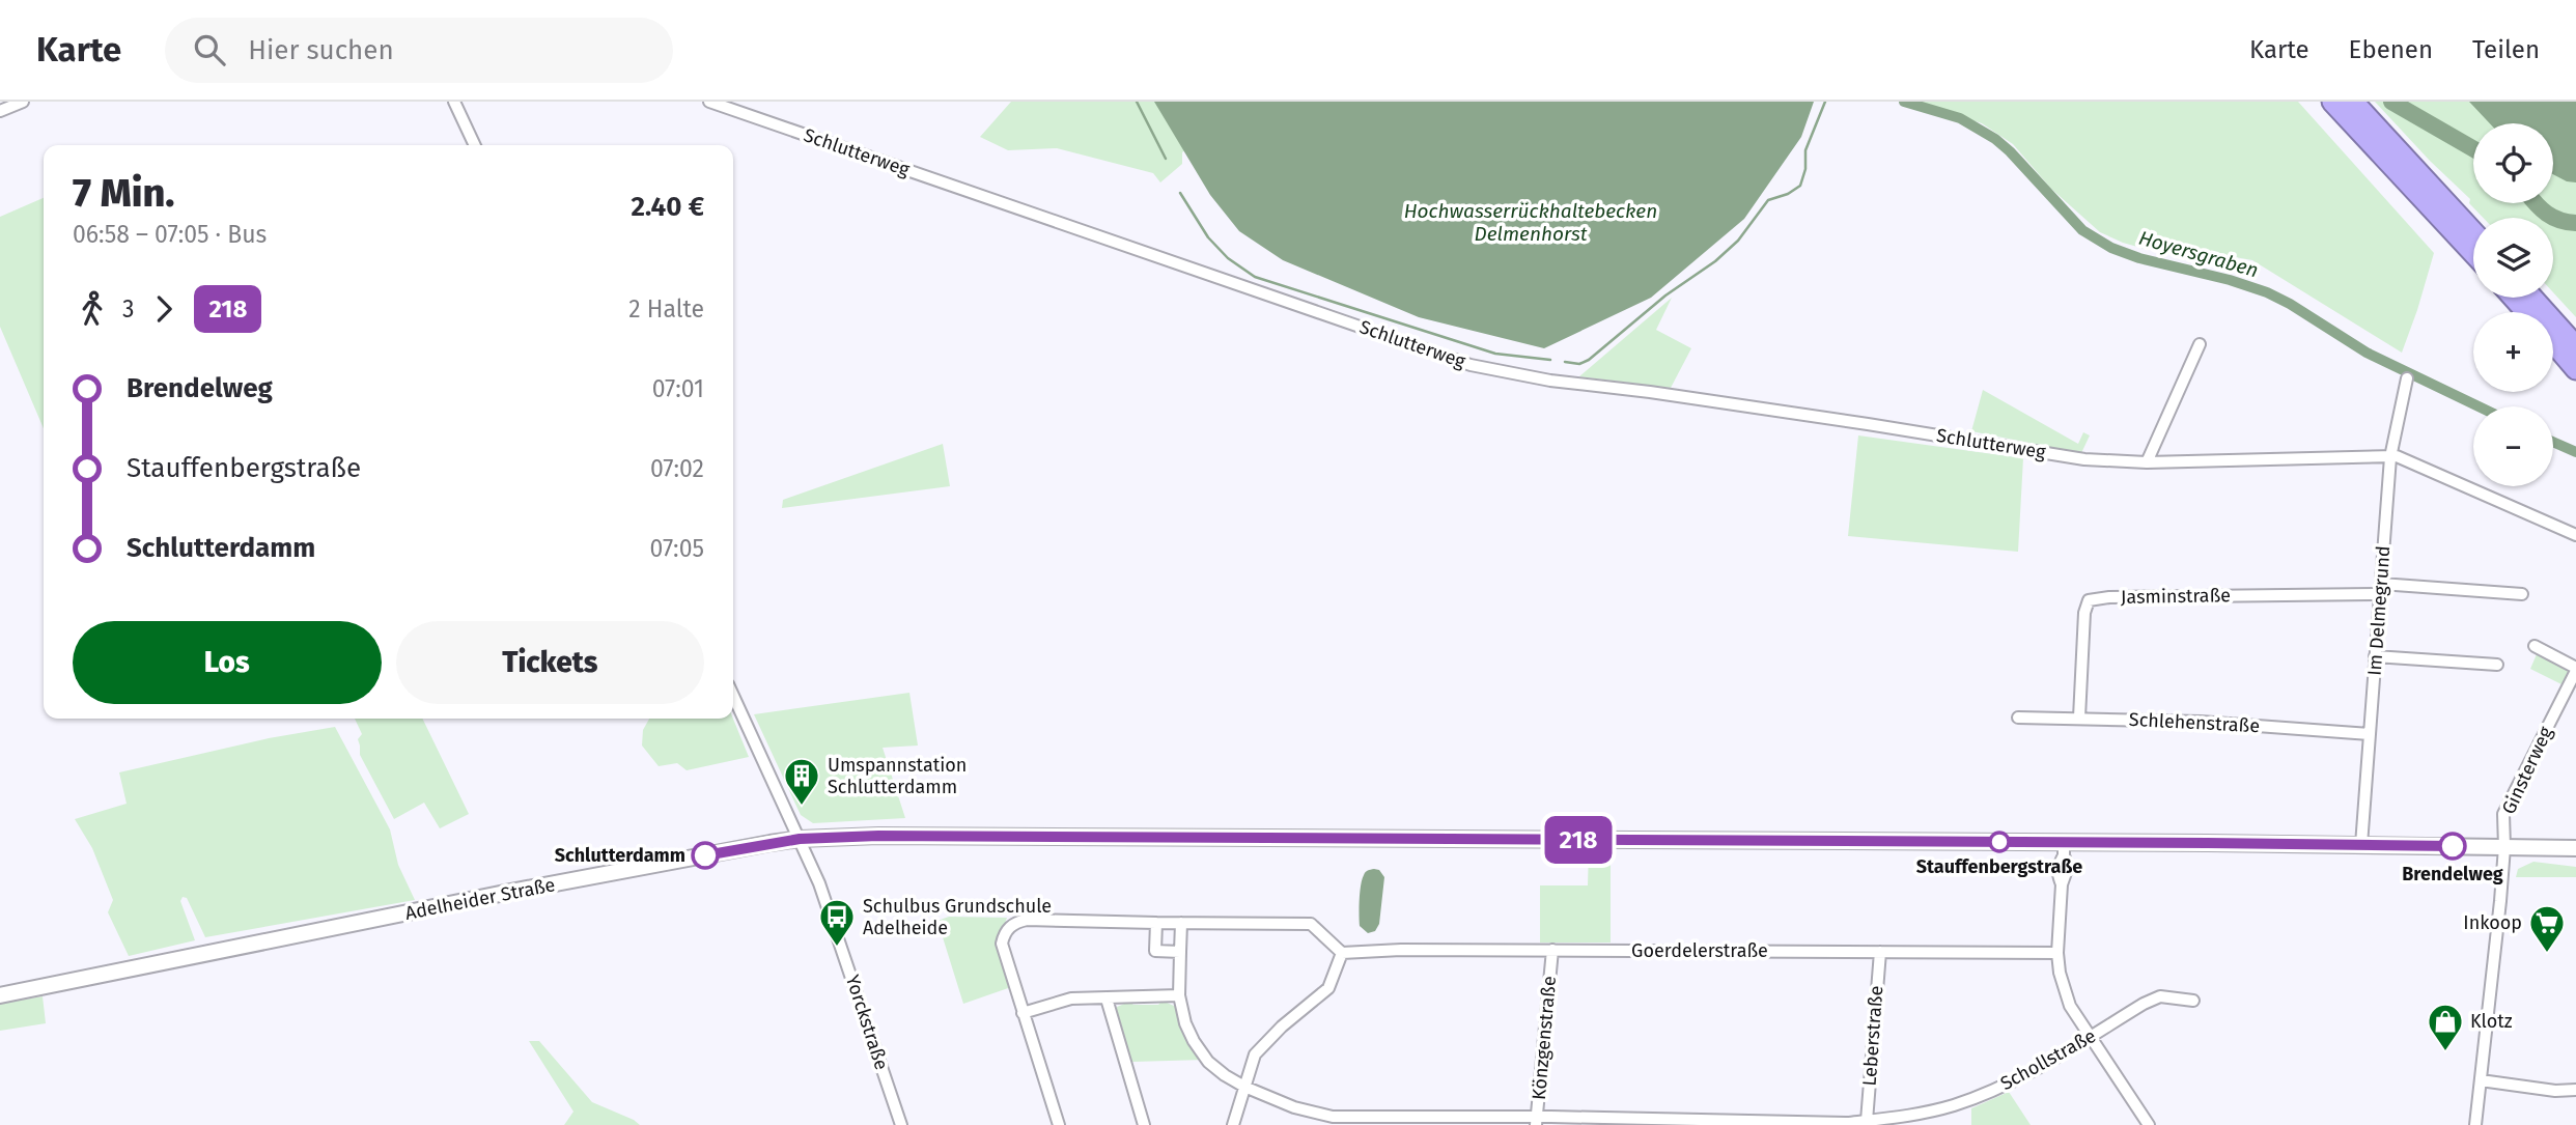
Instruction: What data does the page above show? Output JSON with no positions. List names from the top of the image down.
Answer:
{
  "streets": {
    "main road": ["Adelheider Straße"],
    "street": [
      "Schlutterweg",
      "Jasminstraße",
      "Im Delmegrund",
      "Schlehenstraße",
      "Ginsterweg",
      "Goerdelerstraße",
      "Yorckstraße",
      "Leberstraße",
      "Könzgenstraße",
      "Schollstraße"
    ]
  },
  "crossings": [
    ["Schlutterweg", "Im Delmegrund"],
    ["Jasminstraße", "Im Delmegrund"],
    ["Jasminstraße", "Schlehenstraße"],
    ["Im Delmegrund", "Schlehenstraße"],
    ["Im Delmegrund", "Adelheider Straße"],
    ["Ginsterweg", "Adelheider Straße"],
    ["Adelheider Straße", "Yorckstraße"],
    ["Goerdelerstraße", "Leberstraße"],
    ["Goerdelerstraße", "Könzgenstraße"],
    ["Leberstraße", "Schollstraße"],
    ["Könzgenstraße", "Schollstraße"]
  ],
  "water": ["Hochwasserrückhaltebecken Delmenhorst", "Hoyersgraben"],
  "places": {
    "building": ["Umspannstation Schlutterdamm"],
    "other": ["Stauffenbergstraße", "Brendelweg", "Schlutterdamm"],
    "bus stop": ["Schulbus Grundschule Adelheide"],
    "supermarket": ["Inkoop"],
    "shop": ["Klotz"]
  },
  "lines": ["bus line 218"],
  "page": {
    "header": "Karte",
    "search": "Hier suchen",
    "nav": ["Karte", "Ebenen", "Teilen"],
    "on_map": "218",
    "map_buttons": ["+", "−"],
    "heading": ["7 Min.", "06:58 – 07:05 · Bus", "2.40 €"],
    "legs": ["3", "218", "2 Halte"],
    "list": [
      {
        "name": "Brendelweg",
        "value": "07:01"
      },
      {
        "name": "Stauffenbergstraße",
        "value": "07:02"
      },
      {
        "name": "Schlutterdamm",
        "value": "07:05"
      }
    ],
    "buttons": ["Los", "Tickets"]
  }
}
